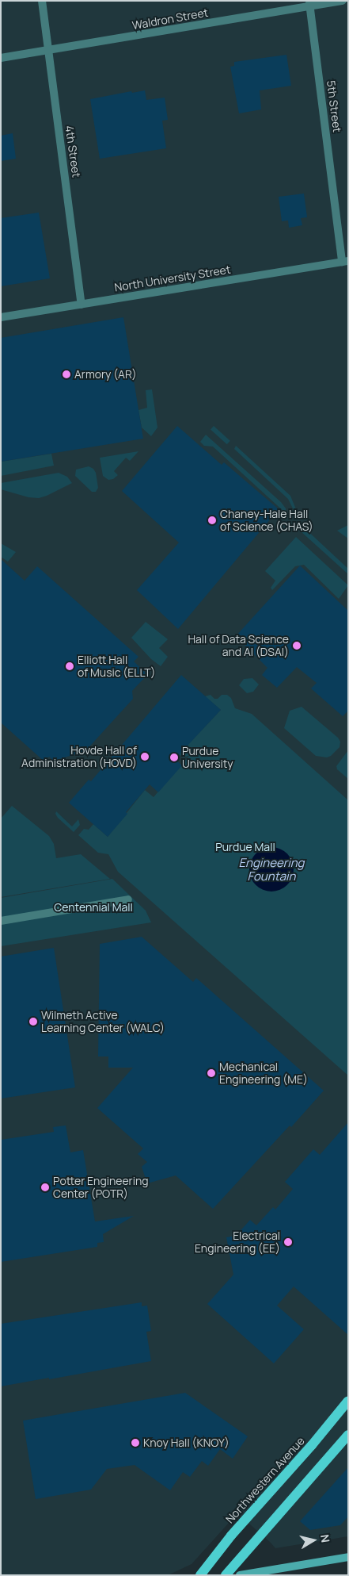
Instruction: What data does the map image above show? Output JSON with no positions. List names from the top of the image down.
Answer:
{
  "streets": {
    "main road": ["Northwestern Avenue"],
    "street": [
      "Waldron Street",
      "5th Street",
      "4th Street",
      "North University Street"
    ]
  },
  "crossings": [
    ["Waldron Street", "5th Street"],
    ["Waldron Street", "4th Street"],
    ["5th Street", "North University Street"],
    ["4th Street", "North University Street"]
  ],
  "water": ["Engineering Fountain"],
  "parks": ["Purdue Mall", "Centennial Mall"],
  "places": [
    "Armory (AR)",
    "Chaney-Hale Hall of Science (CHAS)",
    "Hall of Data Science and AI (DSAI)",
    "Elliott Hall of Music (ELLT)",
    "Hovde Hall of Administration (HOVD)",
    "Purdue University",
    "Wilmeth Active Learning Center (WALC)",
    "Mechanical Engineering (ME)",
    "Potter Engineering Center (POTR)",
    "Electrical Engineering (EE)",
    "Knoy Hall (KNOY)"
  ],
  "north": "right"
}
